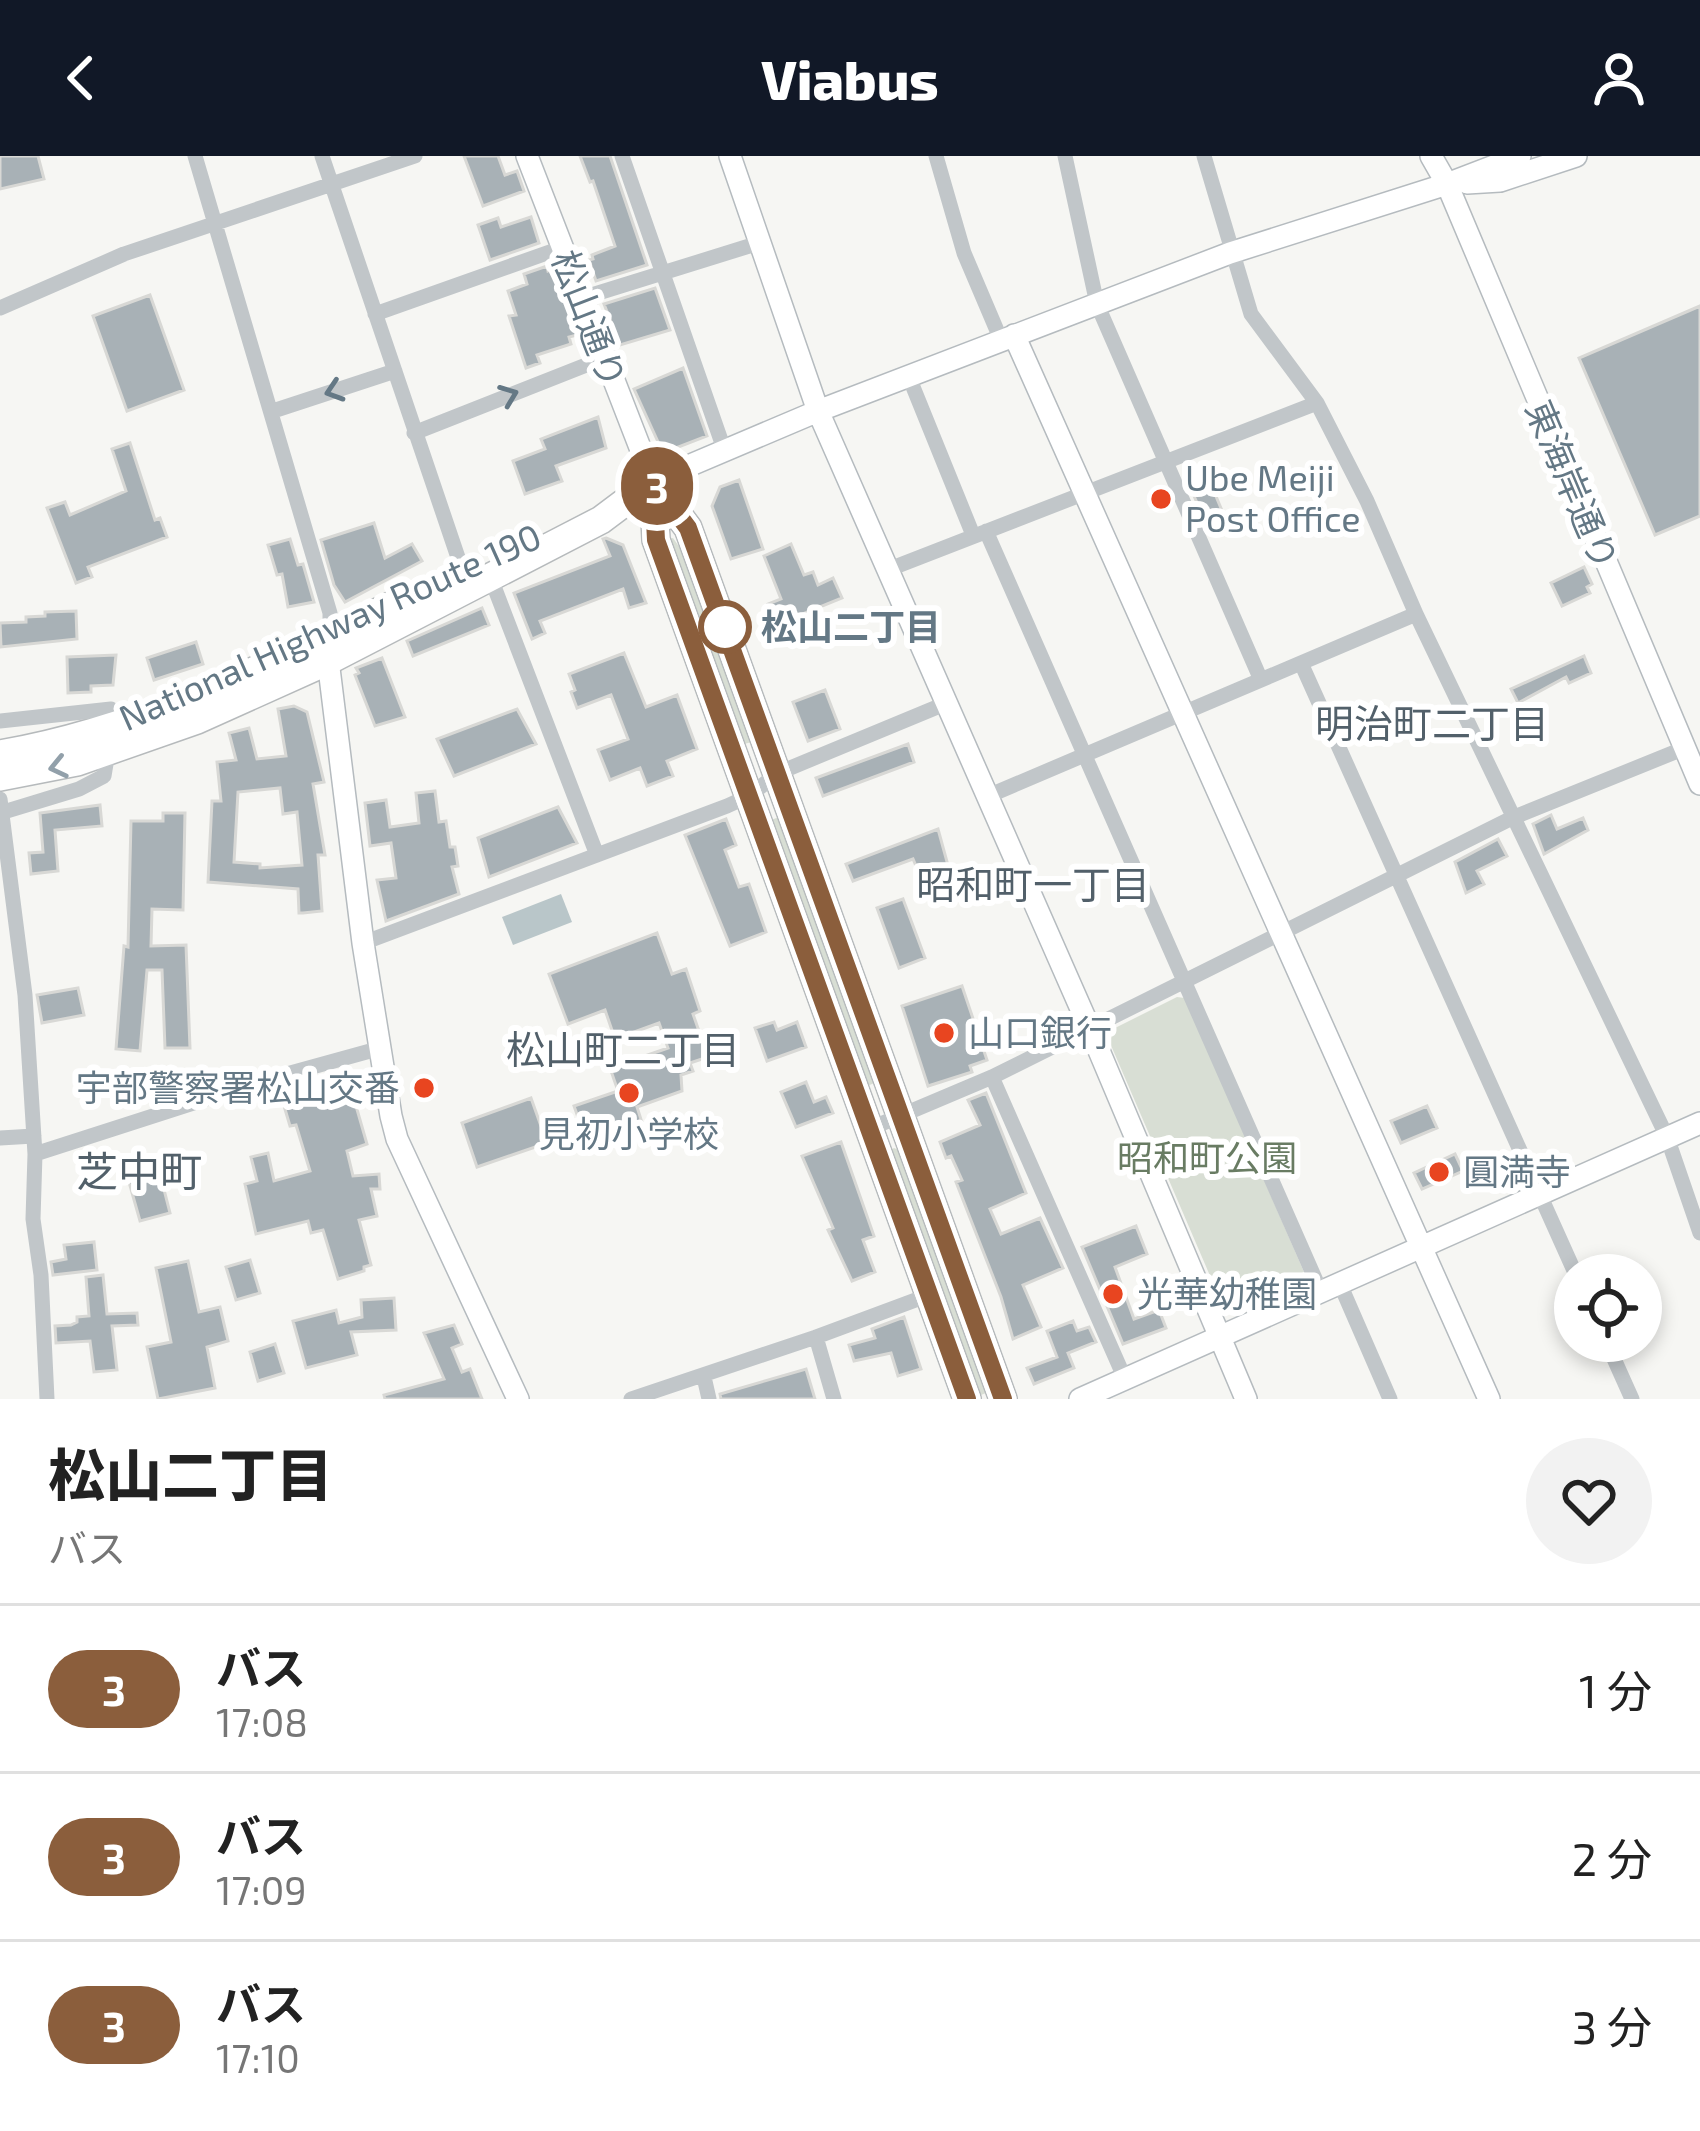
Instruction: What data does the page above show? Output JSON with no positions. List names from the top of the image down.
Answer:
{
  "streets": {
    "highway": ["National Highway Route 190"],
    "street": ["松山通り", "東海岸通り"]
  },
  "crossings": [
    ["松山通り", "National Highway Route 190"]
  ],
  "districts": [
    "明治町二丁目",
    "昭和町一丁目",
    "松山町二丁目",
    "芝中町"
  ],
  "parks": ["昭和町公園"],
  "places": [
    "Ube Meiji Post Office",
    "松山二丁目",
    "山口銀行",
    "宇部警察署松山交番",
    "見初小学校",
    "圓満寺",
    "光華幼稚園"
  ],
  "lines": ["bus line 3"],
  "page": {
    "header": "Viabus",
    "on_map": "3",
    "heading": ["松山二丁目", "バス"],
    "list": [
      {
        "mark": "3",
        "name": "バス",
        "note": "17:08",
        "value": "1 分"
      },
      {
        "mark": "3",
        "name": "バス",
        "note": "17:09",
        "value": "2 分"
      },
      {
        "mark": "3",
        "name": "バス",
        "note": "17:10",
        "value": "3 分"
      }
    ]
  }
}
